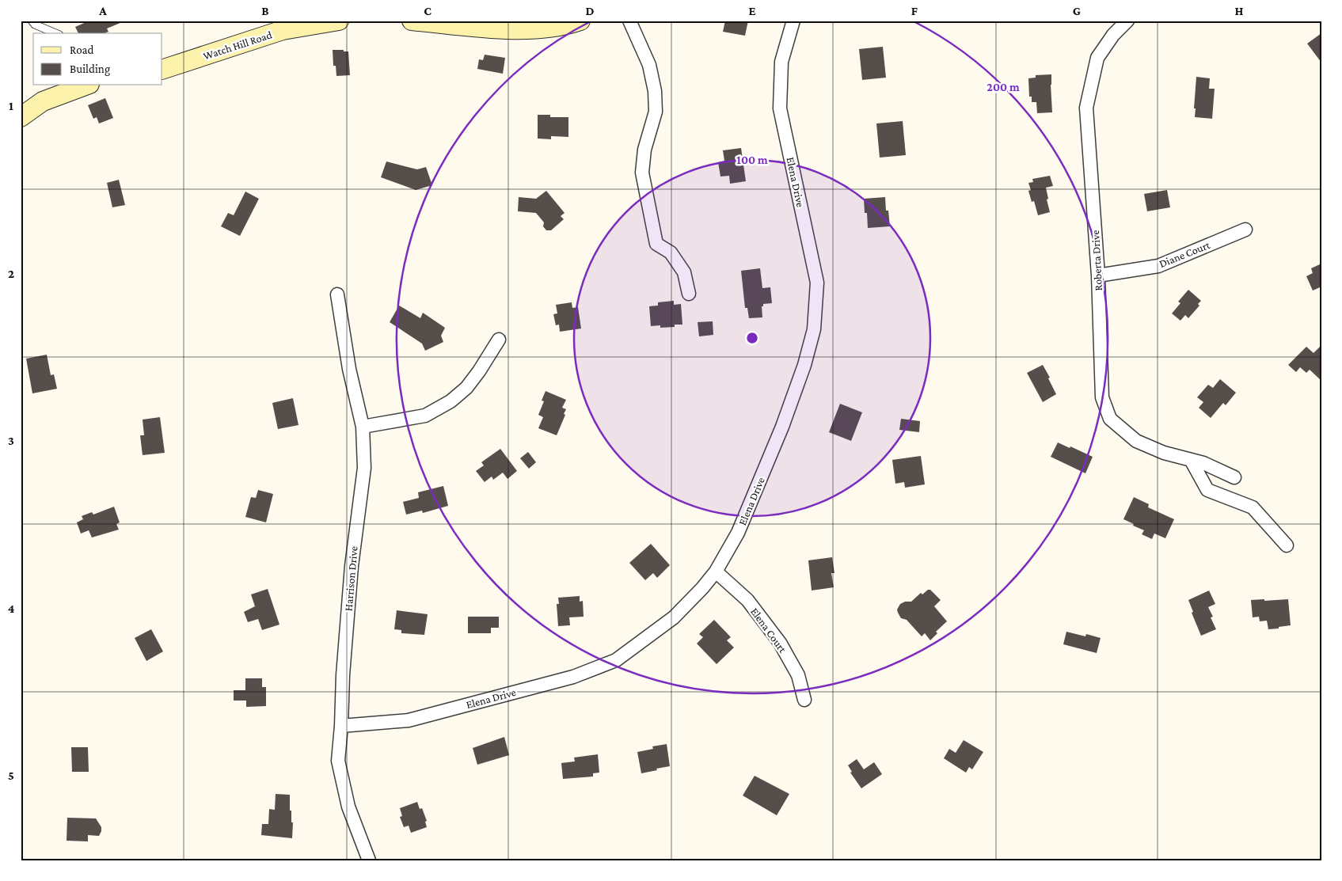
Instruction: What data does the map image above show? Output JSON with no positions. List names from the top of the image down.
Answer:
{
  "streets": {
    "street": [
      "Watch Hill Road",
      "Elena Drive",
      "Diane Court",
      "Roberta Drive",
      "Harrison Drive",
      "Elena Court"
    ]
  },
  "crossings": [
    ["Elena Drive", "Harrison Drive"],
    ["Elena Drive", "Elena Court"],
    ["Diane Court", "Roberta Drive"]
  ],
  "legend": ["Road", "Building"],
  "grid": {
    "columns": [
      "A",
      "B",
      "C",
      "D",
      "E",
      "F",
      "G",
      "H"
    ],
    "rows": [
      "1",
      "2",
      "3",
      "4",
      "5"
    ]
  },
  "rings": ["200 m", "100 m"]
}
